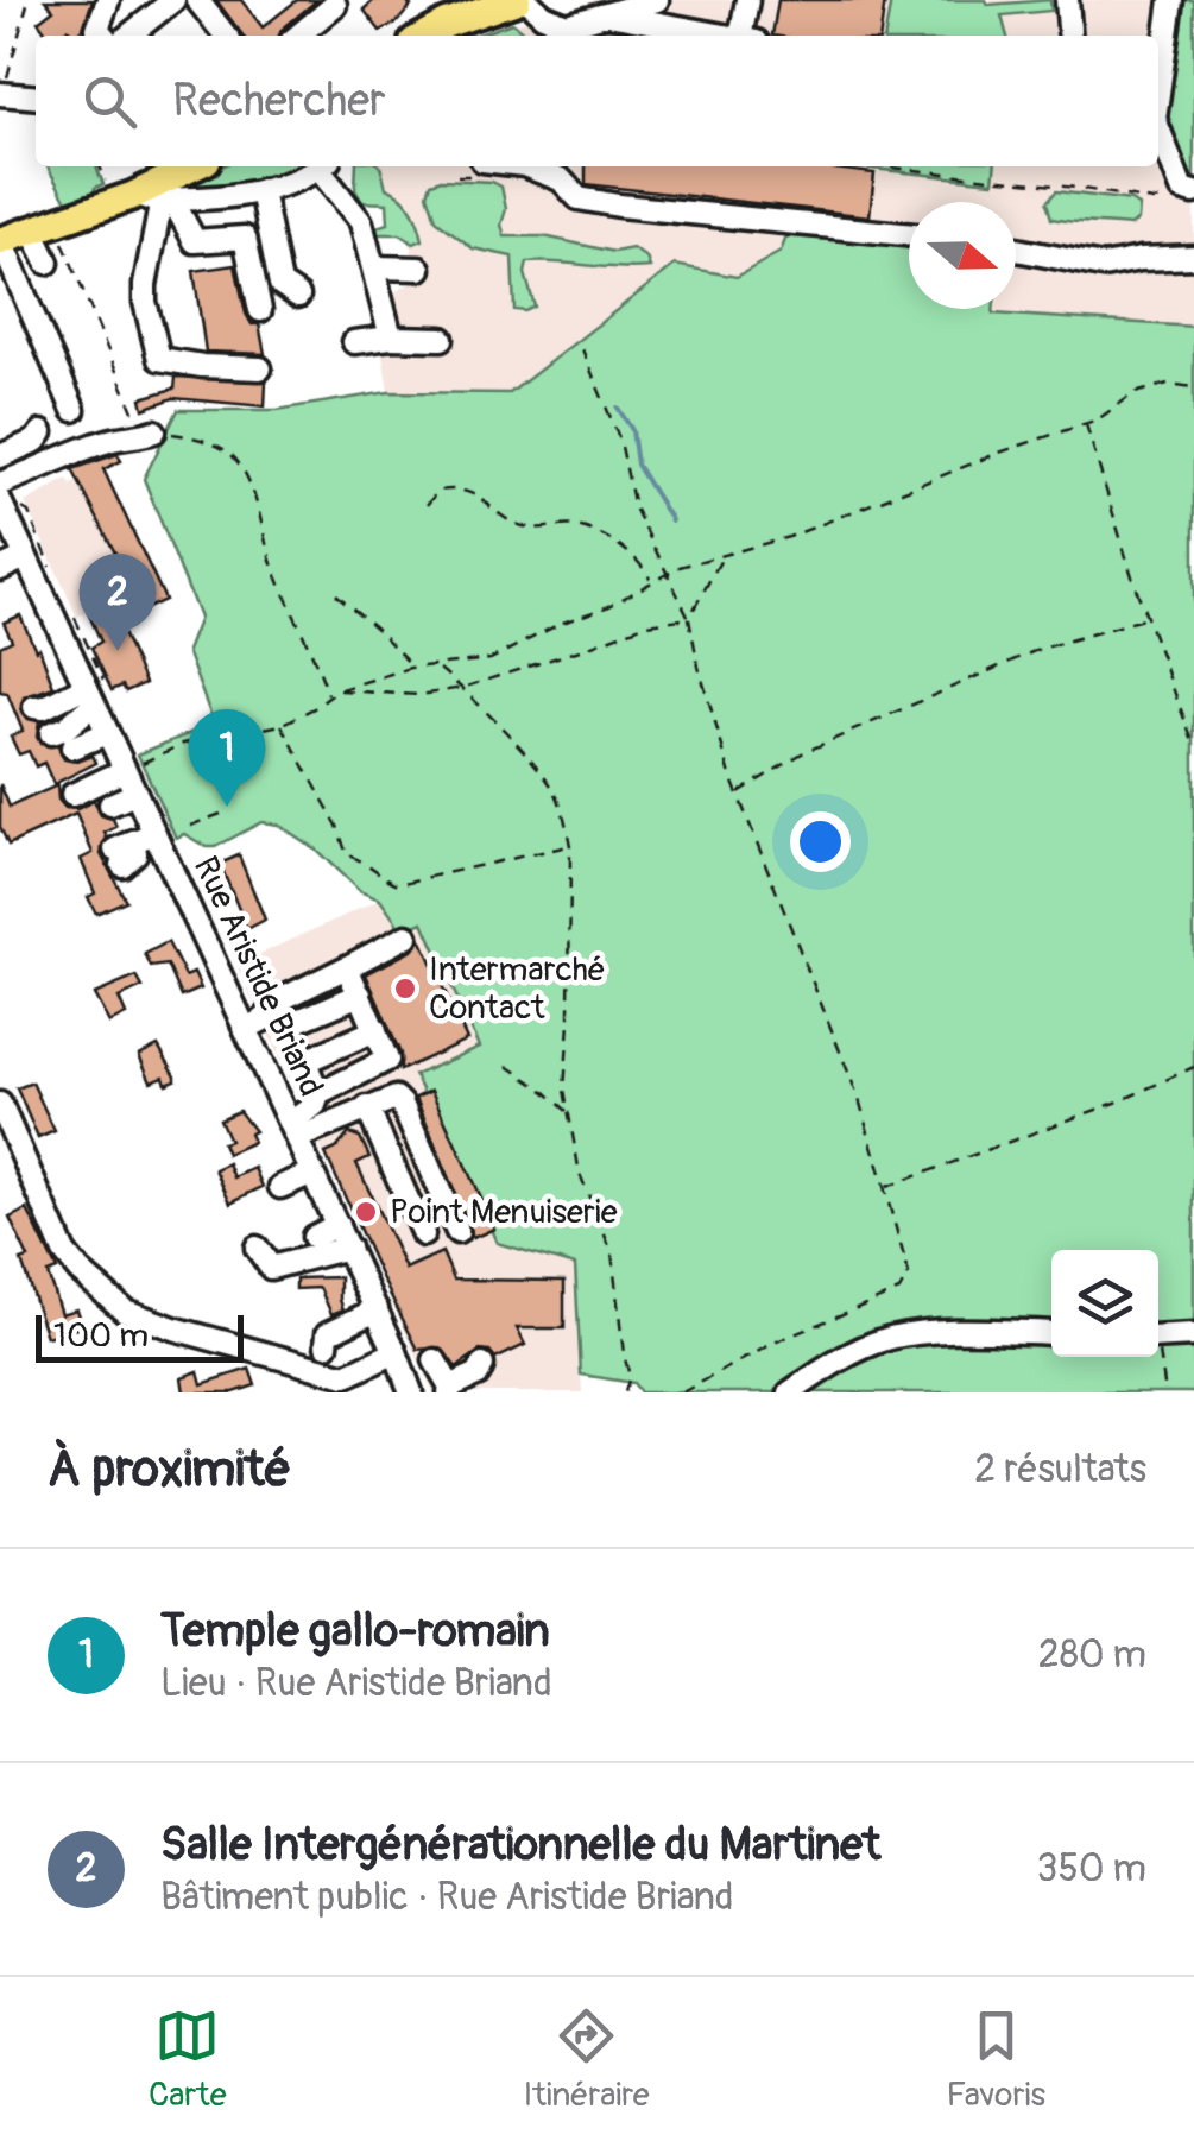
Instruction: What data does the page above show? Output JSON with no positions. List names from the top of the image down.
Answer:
{
  "streets": {
    "street": ["Rue Aristide Briand"]
  },
  "places": ["Intermarché Contact", "Point Menuiserie"],
  "scale_bar": "100 m",
  "north": "right",
  "page": {
    "search": "Rechercher",
    "pins": ["2", "1"],
    "scale": "100 m",
    "heading": ["À proximité", "2 résultats"],
    "list": [
      {
        "mark": "1",
        "name": "Temple gallo-romain",
        "note": "Lieu · Rue Aristide Briand",
        "value": "280 m"
      },
      {
        "mark": "2",
        "name": "Salle Intergénérationnelle du Martinet",
        "note": "Bâtiment public · Rue Aristide Briand",
        "value": "350 m"
      }
    ],
    "nav": ["Carte", "Itinéraire", "Favoris"]
  }
}
